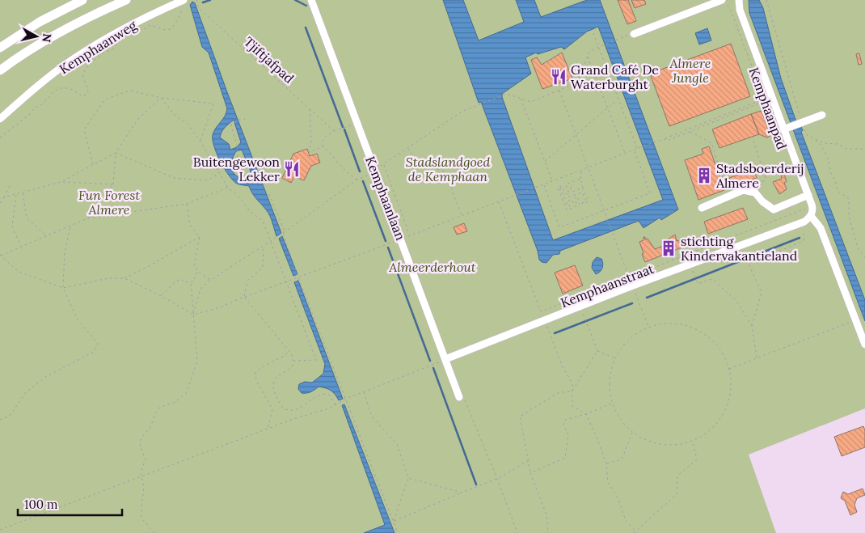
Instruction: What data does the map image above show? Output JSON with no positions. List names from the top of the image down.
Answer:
{
  "streets": {
    "street": [
      "Kemphaanweg",
      "Kemphaanpad",
      "Kemphaanlaan",
      "Kemphaanstraat"
    ],
    "path": ["Tjiftjafpad"]
  },
  "crossings": [
    ["Kemphaanpad", "Kemphaanstraat"],
    ["Kemphaanlaan", "Kemphaanstraat"]
  ],
  "parks": [
    "Almere Jungle",
    "Stadslandgoed de Kemphaan",
    "Fun Forest Almere",
    "Almeerderhout"
  ],
  "places": {
    "restaurant": ["Grand Café De Waterburght", "Buitengewoon Lekker"],
    "building": ["Stadsboerderij Almere", "stichting Kindervakantieland"]
  },
  "scale_bar": "100 m",
  "north": "right"
}
